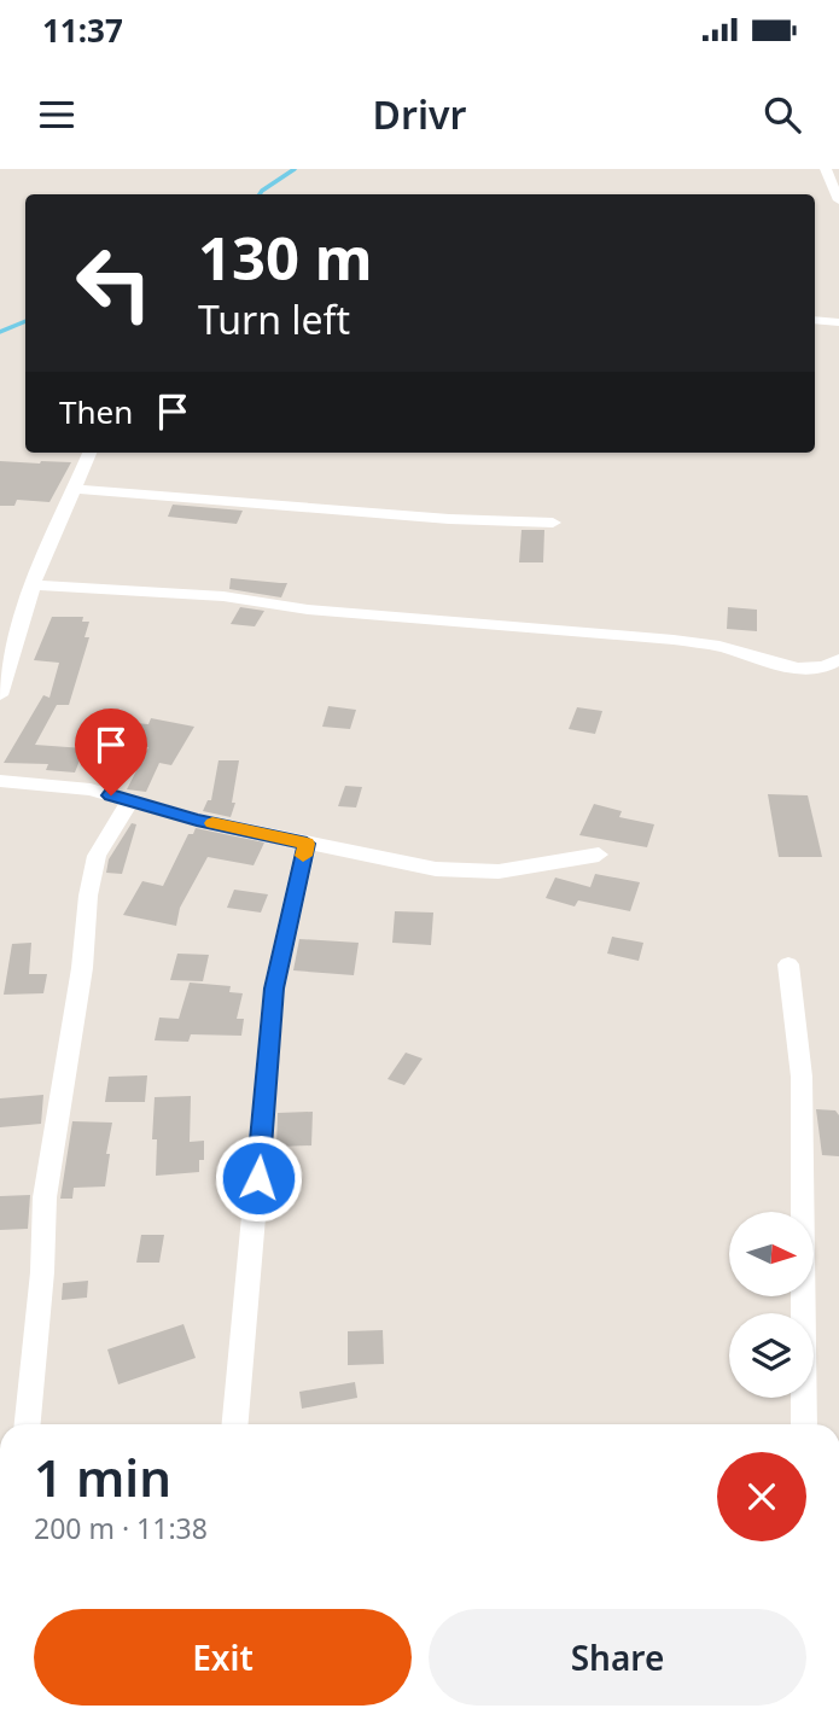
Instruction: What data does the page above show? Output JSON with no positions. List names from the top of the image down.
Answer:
{
  "north": "right",
  "page": {
    "status": "11:37",
    "header": "Drivr",
    "turn": ["130 m", "Turn left"],
    "then": "Then",
    "heading": ["1 min", "200 m · 11:38"],
    "buttons": ["Exit", "Share"]
  }
}
